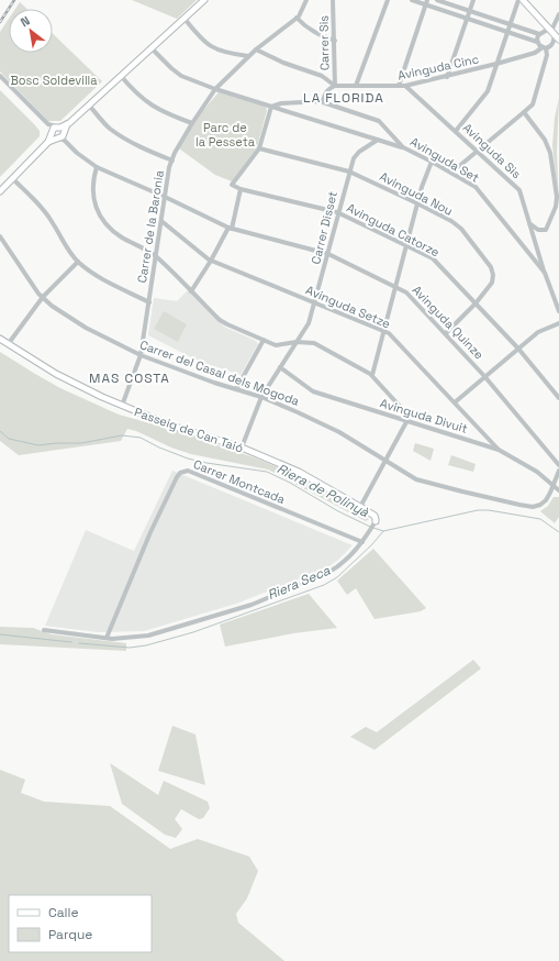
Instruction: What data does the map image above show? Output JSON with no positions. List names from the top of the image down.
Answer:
{
  "streets": {
    "main road": ["Passeig de Can Taió"],
    "street": [
      "Carrer Sis",
      "Avinguda Cinc",
      "Avinguda Sis",
      "Avinguda Set",
      "Avinguda Nou",
      "Carrer de la Baronia",
      "Carrer Disset",
      "Avinguda Catorze",
      "Avinguda Setze",
      "Avinguda Quinze",
      "Carrer del Casal dels Mogoda",
      "Avinguda Divuit",
      "Carrer Montcada"
    ]
  },
  "crossings": [
    ["Carrer Sis", "Avinguda Cinc"],
    ["Avinguda Cinc", "Avinguda Sis"],
    ["Avinguda Sis", "Avinguda Set"],
    ["Avinguda Nou", "Carrer Disset"],
    ["Avinguda Nou", "Avinguda Catorze"],
    ["Avinguda Nou", "Avinguda Quinze"],
    ["Carrer de la Baronia", "Avinguda Setze"],
    ["Carrer de la Baronia", "Avinguda Quinze"],
    ["Carrer de la Baronia", "Carrer del Casal dels Mogoda"],
    ["Carrer de la Baronia", "Passeig de Can Taió"],
    ["Carrer Disset", "Avinguda Catorze"],
    ["Carrer Disset", "Avinguda Setze"],
    ["Carrer Disset", "Avinguda Quinze"],
    ["Carrer Disset", "Carrer del Casal dels Mogoda"],
    ["Carrer Disset", "Avinguda Divuit"],
    ["Carrer Disset", "Passeig de Can Taió"],
    ["Avinguda Setze", "Avinguda Divuit"],
    ["Carrer del Casal dels Mogoda", "Avinguda Divuit"]
  ],
  "districts": ["LA FLORIDA", "MAS COSTA"],
  "water": ["Riera de Polinyà", "Riera Seca"],
  "parks": ["Bosc Soldevilla", "Parc de la Pesseta"],
  "legend": ["Calle", "Parque"],
  "north": "top left"
}
